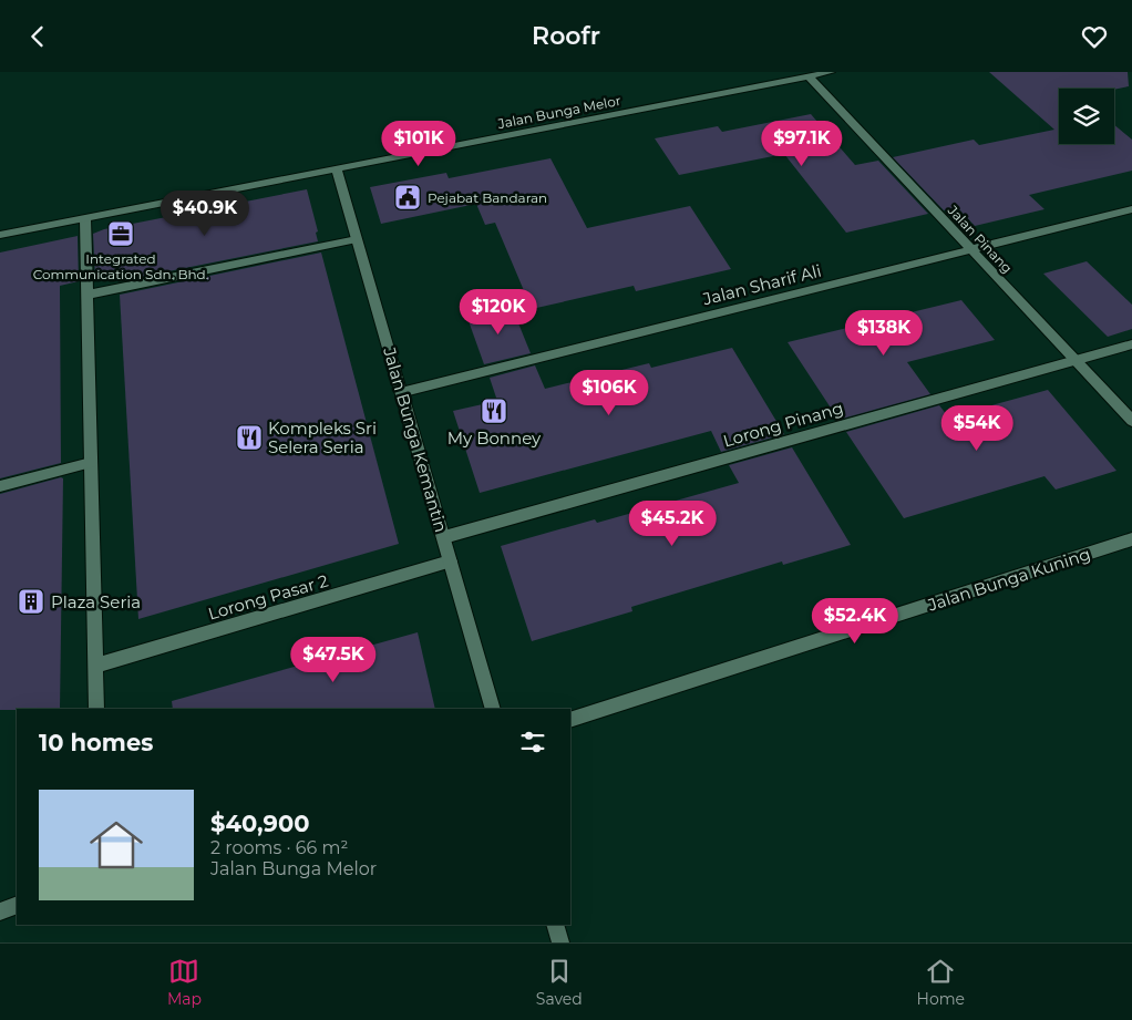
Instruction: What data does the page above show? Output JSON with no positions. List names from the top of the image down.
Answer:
{
  "streets": {
    "street": [
      "Jalan Bunga Melor",
      "Jalan Pinang",
      "Jalan Sharif Ali",
      "Lorong Pinang",
      "Jalan Bunga Kemantin",
      "Jalan Bunga Kuning",
      "Lorong Pasar 2"
    ]
  },
  "crossings": [
    ["Jalan Bunga Melor", "Jalan Pinang"],
    ["Jalan Bunga Melor", "Jalan Bunga Kemantin"],
    ["Jalan Pinang", "Jalan Sharif Ali"],
    ["Jalan Pinang", "Lorong Pinang"],
    ["Jalan Sharif Ali", "Jalan Bunga Kemantin"],
    ["Lorong Pinang", "Jalan Bunga Kemantin"],
    ["Jalan Bunga Kemantin", "Lorong Pasar 2"]
  ],
  "places": {
    "public building": ["Pejabat Bandaran"],
    "office": ["Integrated Communication Sdn. Bhd."],
    "restaurant": ["My Bonney", "Kompleks Sri Selera Seria"],
    "building": ["Plaza Seria"]
  },
  "page": {
    "header": "Roofr",
    "price": [
      "$101K",
      "$97.1K",
      "$40.9K",
      "$120K",
      "$138K",
      "$106K",
      "$54K",
      "$45.2K",
      "$52.4K",
      "$47.5K"
    ],
    "heading": "10 homes",
    "list": [
      {
        "name": "$40,900",
        "note": "2 rooms · 66 m² · Jalan Bunga Melor"
      }
    ],
    "tabs": ["Map", "Saved", "Home"]
  }
}
